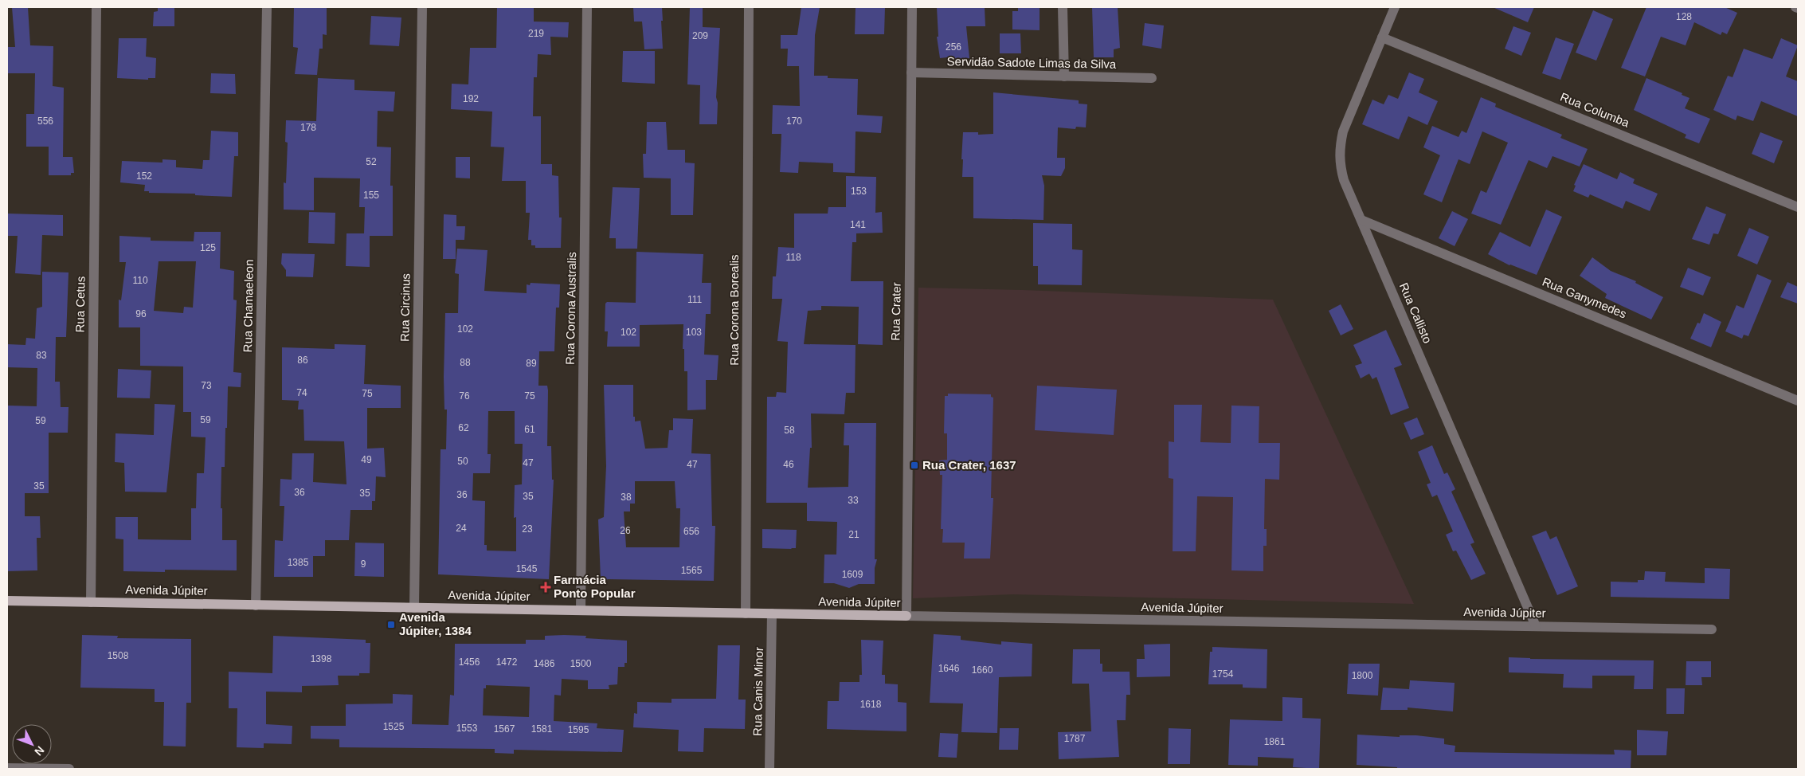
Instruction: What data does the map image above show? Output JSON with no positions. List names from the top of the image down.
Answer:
{
  "streets": {
    "main road": ["Avenida Júpiter"],
    "street": [
      "Servidão Sadote Limas da Silva",
      "Rua Columba",
      "Rua Ganymedes",
      "Rua Cetus",
      "Rua Chamaeleon",
      "Rua Circinus",
      "Rua Corona Australis",
      "Rua Corona Borealis",
      "Rua Crater",
      "Rua Callisto",
      "Rua Canis Minor"
    ]
  },
  "crossings": [
    ["Servidão Sadote Limas da Silva", "Rua Crater"],
    ["Rua Columba", "Rua Callisto"],
    ["Rua Ganymedes", "Rua Callisto"],
    ["Rua Cetus", "Avenida Júpiter"],
    ["Rua Chamaeleon", "Avenida Júpiter"],
    ["Rua Circinus", "Avenida Júpiter"],
    ["Rua Corona Australis", "Avenida Júpiter"],
    ["Rua Corona Borealis", "Avenida Júpiter"],
    ["Rua Crater", "Avenida Júpiter"],
    ["Rua Callisto", "Avenida Júpiter"],
    ["Avenida Júpiter", "Rua Canis Minor"]
  ],
  "places": {
    "transit": ["Rua Crater, 1637", "Avenida Júpiter, 1384"],
    "health": ["Farmácia Ponto Popular"]
  },
  "house_numbers": [
    "128",
    "219",
    "209",
    "256",
    "192",
    "556",
    "170",
    "178",
    "52",
    "152",
    "153",
    "155",
    "141",
    "125",
    "118",
    "110",
    "111",
    "96",
    "102",
    "102",
    "103",
    "83",
    "86",
    "88",
    "89",
    "73",
    "74",
    "75",
    "76",
    "75",
    "59",
    "59",
    "62",
    "61",
    "58",
    "49",
    "50",
    "47",
    "47",
    "46",
    "35",
    "36",
    "35",
    "36",
    "35",
    "38",
    "33",
    "24",
    "23",
    "26",
    "656",
    "21",
    "1385",
    "9",
    "1545",
    "1565",
    "1609",
    "1508",
    "1398",
    "1456",
    "1472",
    "1486",
    "1500",
    "1646",
    "1660",
    "1754",
    "1800",
    "1618",
    "1525",
    "1553",
    "1567",
    "1581",
    "1595",
    "1787",
    "1861"
  ],
  "north": "bottom right"
}
